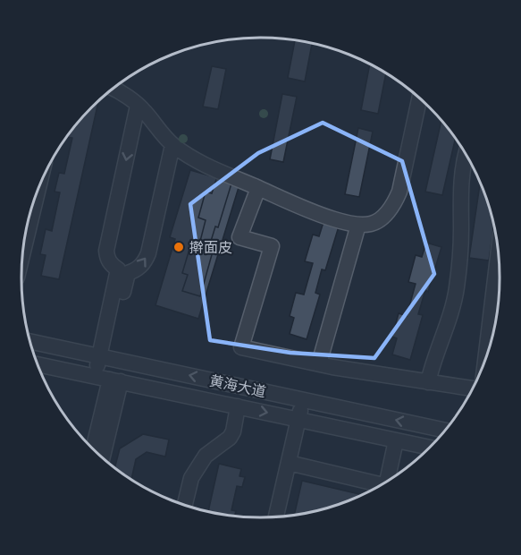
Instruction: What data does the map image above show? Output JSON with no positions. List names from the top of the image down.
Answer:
{
  "streets": {
    "street": ["黄海大道"]
  },
  "places": ["擀面皮"]
}
